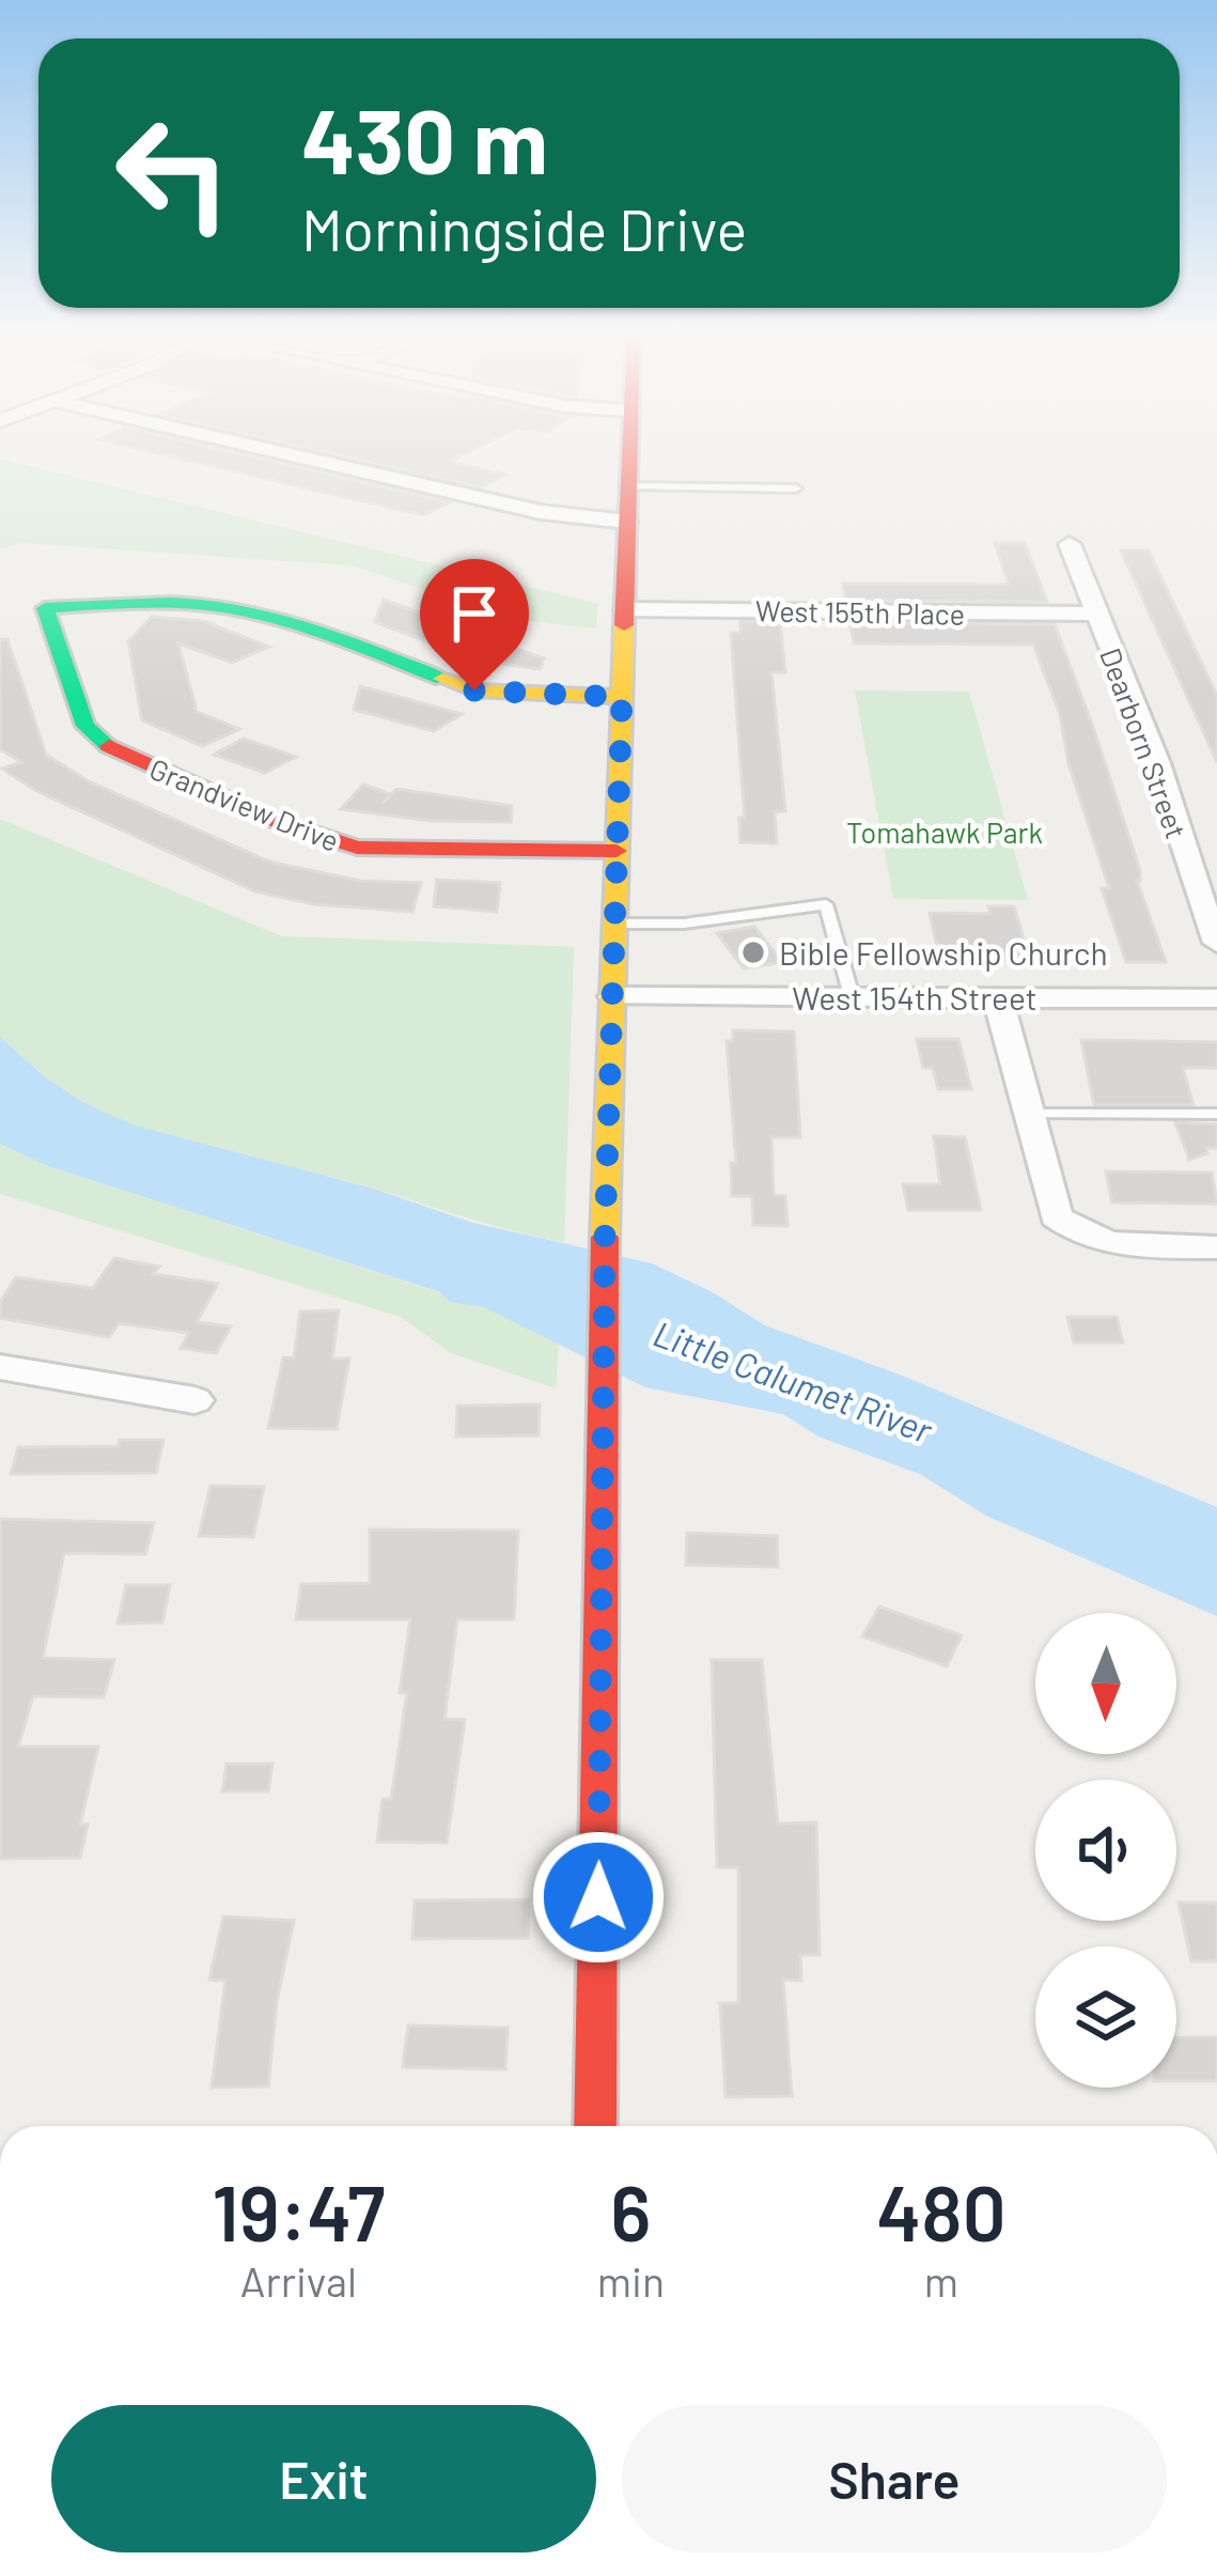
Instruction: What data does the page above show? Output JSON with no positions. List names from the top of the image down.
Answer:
{
  "streets": {
    "main road": ["Grandview Drive"],
    "street": ["West 155th Place", "Dearborn Street", "West 154th Street"]
  },
  "crossings": [
    ["West 155th Place", "Dearborn Street"]
  ],
  "water": ["Little Calumet River"],
  "parks": ["Tomahawk Park"],
  "places": ["Bible Fellowship Church"],
  "north": "bottom",
  "page": {
    "turn": ["430 m", "Morningside Drive"],
    "eta": [
      "19:47",
      "Arrival",
      "6",
      "min",
      "480",
      "m"
    ],
    "buttons": ["Exit", "Share"]
  }
}
